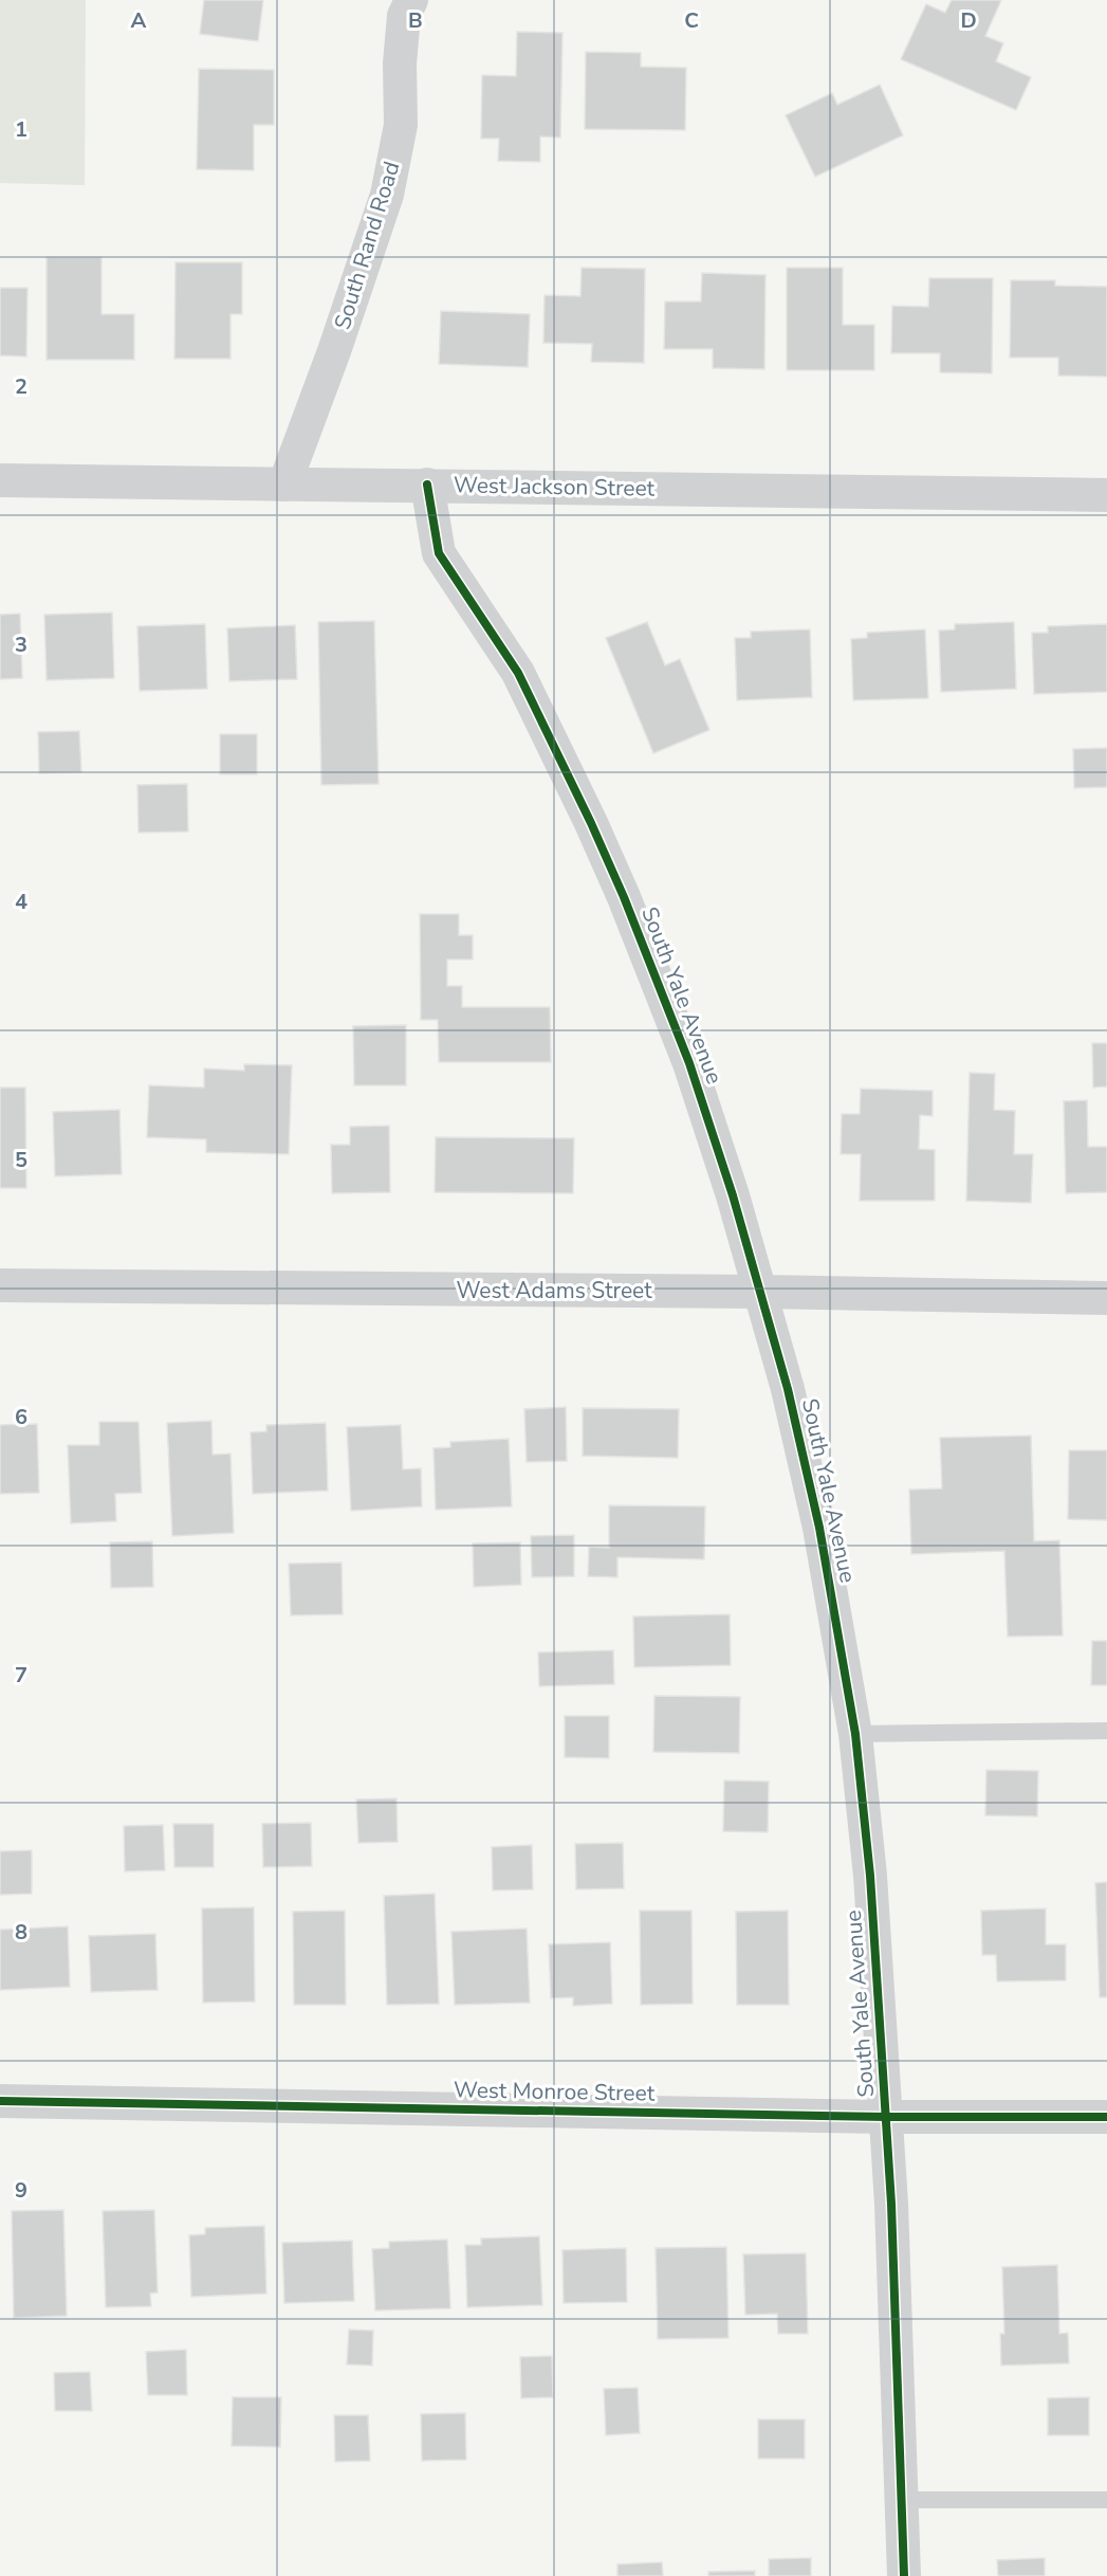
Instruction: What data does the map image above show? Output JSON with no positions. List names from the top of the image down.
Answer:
{
  "streets": {
    "street": [
      "South Rand Road",
      "West Jackson Street",
      "South Yale Avenue",
      "West Adams Street",
      "West Monroe Street"
    ]
  },
  "crossings": [
    ["South Rand Road", "West Jackson Street"],
    ["West Jackson Street", "South Yale Avenue"],
    ["South Yale Avenue", "West Adams Street"],
    ["South Yale Avenue", "West Monroe Street"]
  ],
  "grid": {
    "columns": [
      "A",
      "B",
      "C",
      "D"
    ],
    "rows": [
      "1",
      "2",
      "3",
      "4",
      "5",
      "6",
      "7",
      "8",
      "9"
    ]
  }
}
